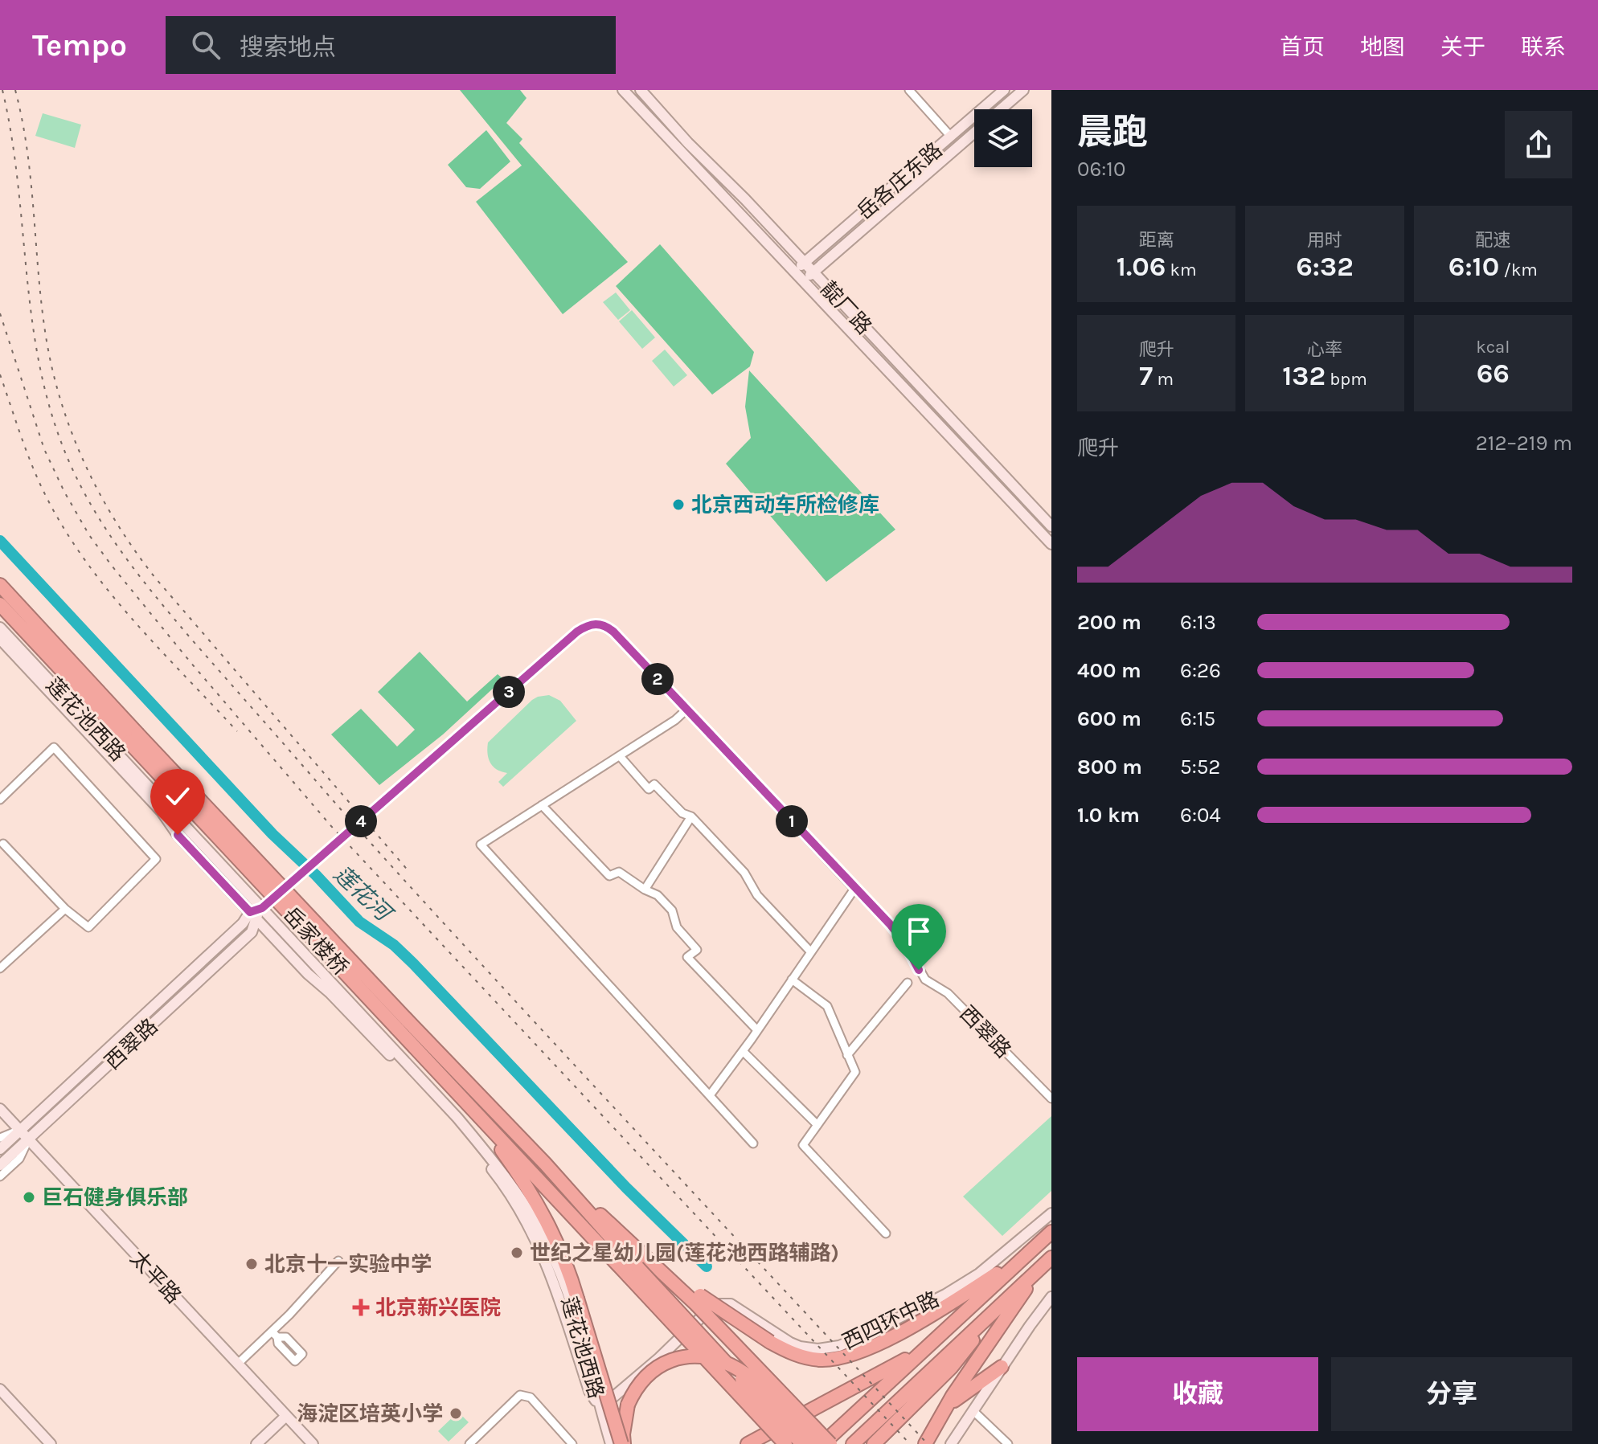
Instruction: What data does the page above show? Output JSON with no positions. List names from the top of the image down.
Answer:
{
  "streets": {
    "highway": ["莲花池西路", "岳家楼桥", "西四环中路"],
    "street": [
      "岳各庄东路",
      "靛厂路",
      "西翠路",
      "太平路"
    ]
  },
  "crossings": [
    ["岳各庄东路", "靛厂路"],
    ["莲花池西路", "岳家楼桥"],
    ["莲花池西路", "西翠路"],
    ["莲花池西路", "西四环中路"],
    ["西翠路", "太平路"]
  ],
  "water": ["莲花河"],
  "places": {
    "other": [
      "北京西动车所检修库",
      "巨石健身俱乐部",
      "世纪之星幼儿园(莲花池西路辅路)",
      "北京十一实验中学",
      "海淀区培英小学"
    ],
    "health": ["北京新兴医院"]
  },
  "page": {
    "header": "Tempo",
    "search": "搜索地点",
    "nav": [
      "首页",
      "地图",
      "关于",
      "联系"
    ],
    "heading": ["晨跑", "06:10"],
    "stats": [
      ["距离", "1.06 km"],
      ["用时", "6:32"],
      ["配速", "6:10 /km"],
      ["爬升", "7 m"],
      ["心率", "132 bpm"],
      ["kcal", "66"]
    ],
    "chart": ["爬升", "212–219 m"],
    "list": [
      {
        "name": "200 m",
        "note": "6:13"
      },
      {
        "name": "400 m",
        "note": "6:26"
      },
      {
        "name": "600 m",
        "note": "6:15"
      },
      {
        "name": "800 m",
        "note": "5:52"
      },
      {
        "name": "1.0 km",
        "note": "6:04"
      }
    ],
    "pins": [
      "2",
      "3",
      "1",
      "4"
    ],
    "buttons": ["收藏", "分享"]
  }
}
